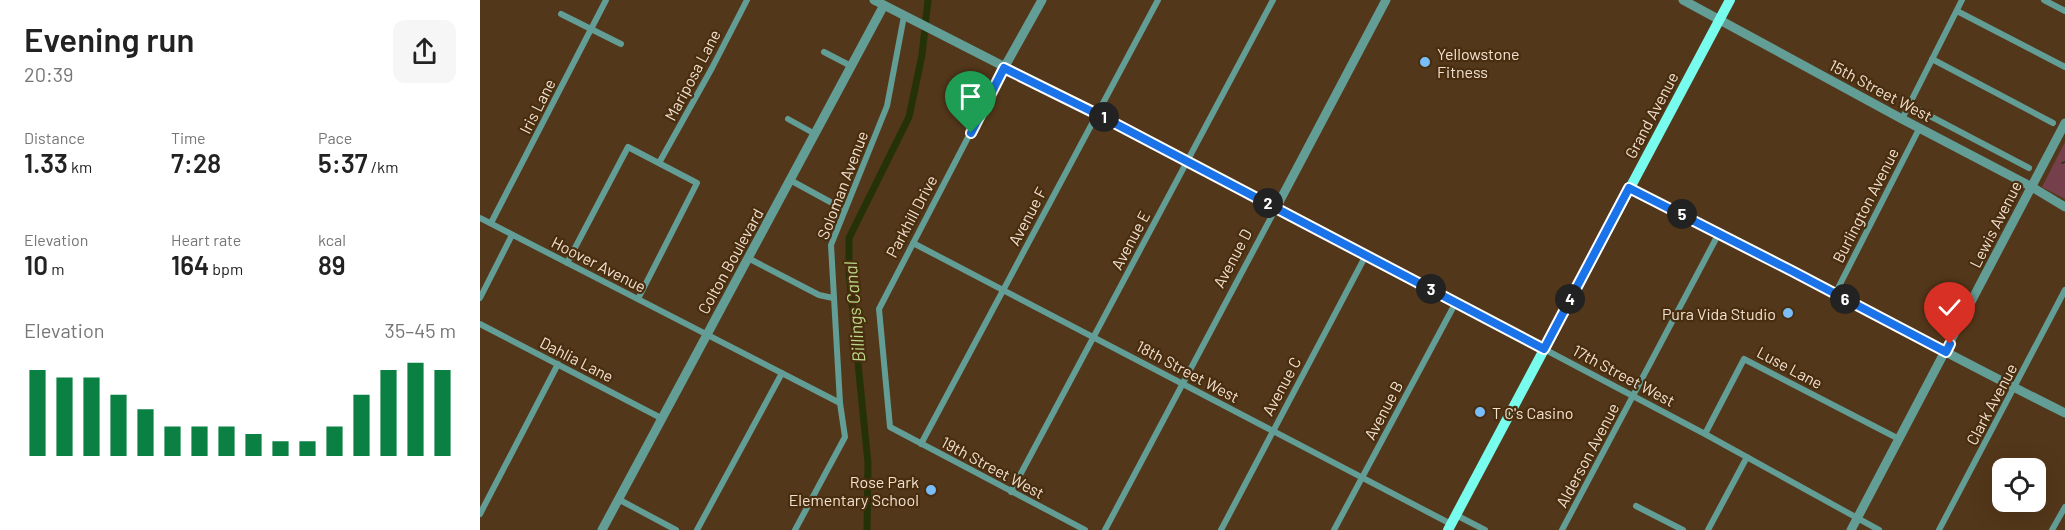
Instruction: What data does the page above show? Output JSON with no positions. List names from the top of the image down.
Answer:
{
  "streets": {
    "main road": ["Grand Avenue"],
    "street": [
      "Mariposa Lane",
      "15th Street West",
      "Iris Lane",
      "Soloman Avenue",
      "Burlington Avenue",
      "Parkhill Drive",
      "Avenue F",
      "Lewis Avenue",
      "Avenue E",
      "Avenue D",
      "Colton Boulevard",
      "Hoover Avenue",
      "Dahlia Lane",
      "Luse Lane",
      "18th Street West",
      "17th Street West",
      "Avenue C",
      "Clark Avenue",
      "Avenue B",
      "Alderson Avenue",
      "19th Street West"
    ]
  },
  "crossings": [
    ["15th Street West", "Grand Avenue"],
    ["15th Street West", "Burlington Avenue"],
    ["15th Street West", "Lewis Avenue"],
    ["Iris Lane", "Hoover Avenue"],
    ["Grand Avenue", "18th Street West"],
    ["Grand Avenue", "17th Street West"],
    ["Soloman Avenue", "17th Street West"],
    ["Parkhill Drive", "18th Street West"],
    ["Parkhill Drive", "17th Street West"],
    ["Parkhill Drive", "19th Street West"],
    ["Avenue F", "18th Street West"],
    ["Avenue F", "17th Street West"],
    ["Avenue F", "19th Street West"],
    ["Lewis Avenue", "Luse Lane"],
    ["Lewis Avenue", "17th Street West"],
    ["Avenue E", "18th Street West"],
    ["Avenue E", "17th Street West"],
    ["Avenue E", "19th Street West"],
    ["Avenue D", "18th Street West"],
    ["Avenue D", "17th Street West"],
    ["Colton Boulevard", "Hoover Avenue"],
    ["Colton Boulevard", "Dahlia Lane"],
    ["Colton Boulevard", "17th Street West"],
    ["Luse Lane", "17th Street West"],
    ["18th Street West", "Avenue C"],
    ["18th Street West", "Avenue B"],
    ["17th Street West", "Avenue C"],
    ["17th Street West", "Avenue B"],
    ["17th Street West", "Alderson Avenue"]
  ],
  "water": ["Billings Canal"],
  "places": [
    "Yellowstone Fitness",
    "Pura Vida Studio",
    "T C's Casino",
    "Rose Park Elementary School"
  ],
  "page": {
    "heading": ["Evening run", "20:39"],
    "stats": [
      ["Distance", "1.33 km"],
      ["Time", "7:28"],
      ["Pace", "5:37 /km"],
      ["Elevation", "10 m"],
      ["Heart rate", "164 bpm"],
      ["kcal", "89"]
    ],
    "pins": [
      "1",
      "2",
      "5",
      "3",
      "4",
      "6"
    ],
    "chart": ["Elevation", "35–45 m"]
  }
}
